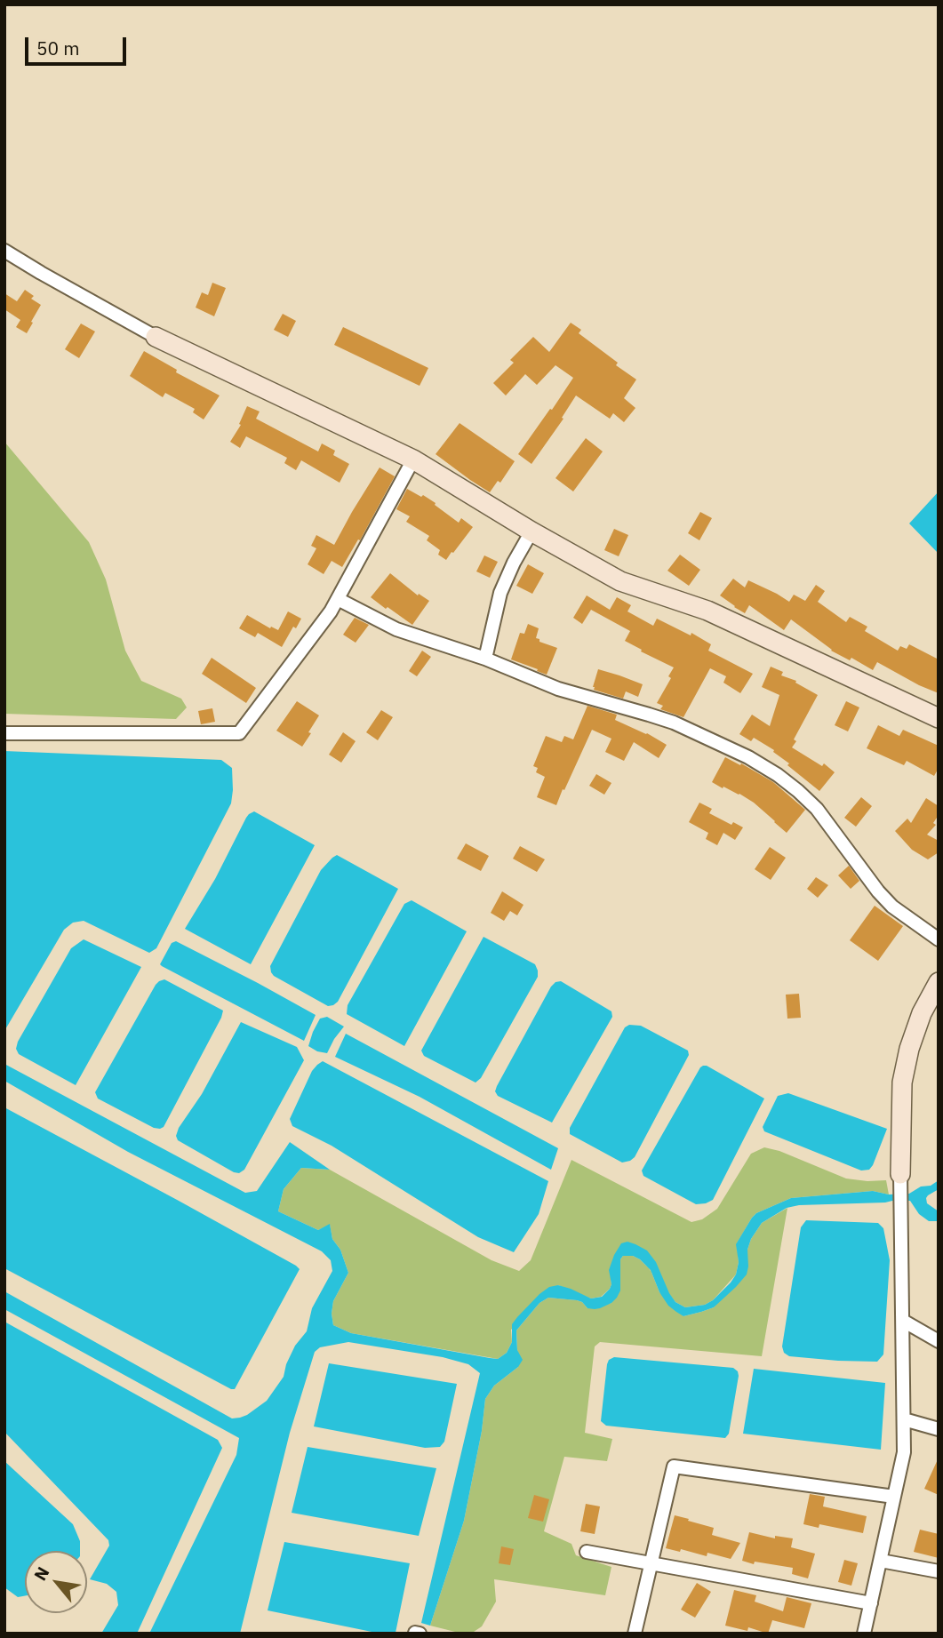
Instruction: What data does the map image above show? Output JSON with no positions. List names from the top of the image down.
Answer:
{
  "scale_bar": "50 m",
  "north": "top left"
}
